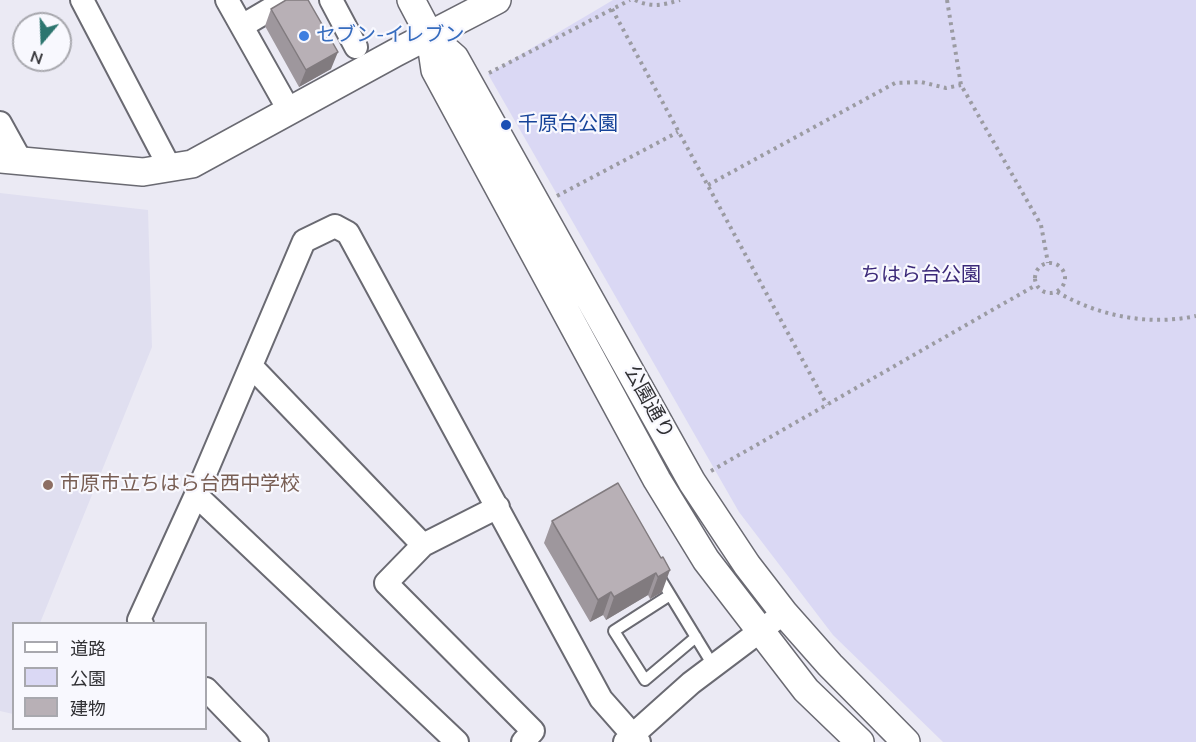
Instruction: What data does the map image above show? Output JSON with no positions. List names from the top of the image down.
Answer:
{
  "streets": {
    "street": ["公園通り"]
  },
  "parks": ["ちはら台公園"],
  "places": ["セブン-イレブン", "千原台公園", "市原市立ちはら台西中学校"],
  "legend": ["道路", "公園", "建物"],
  "north": "bottom"
}
